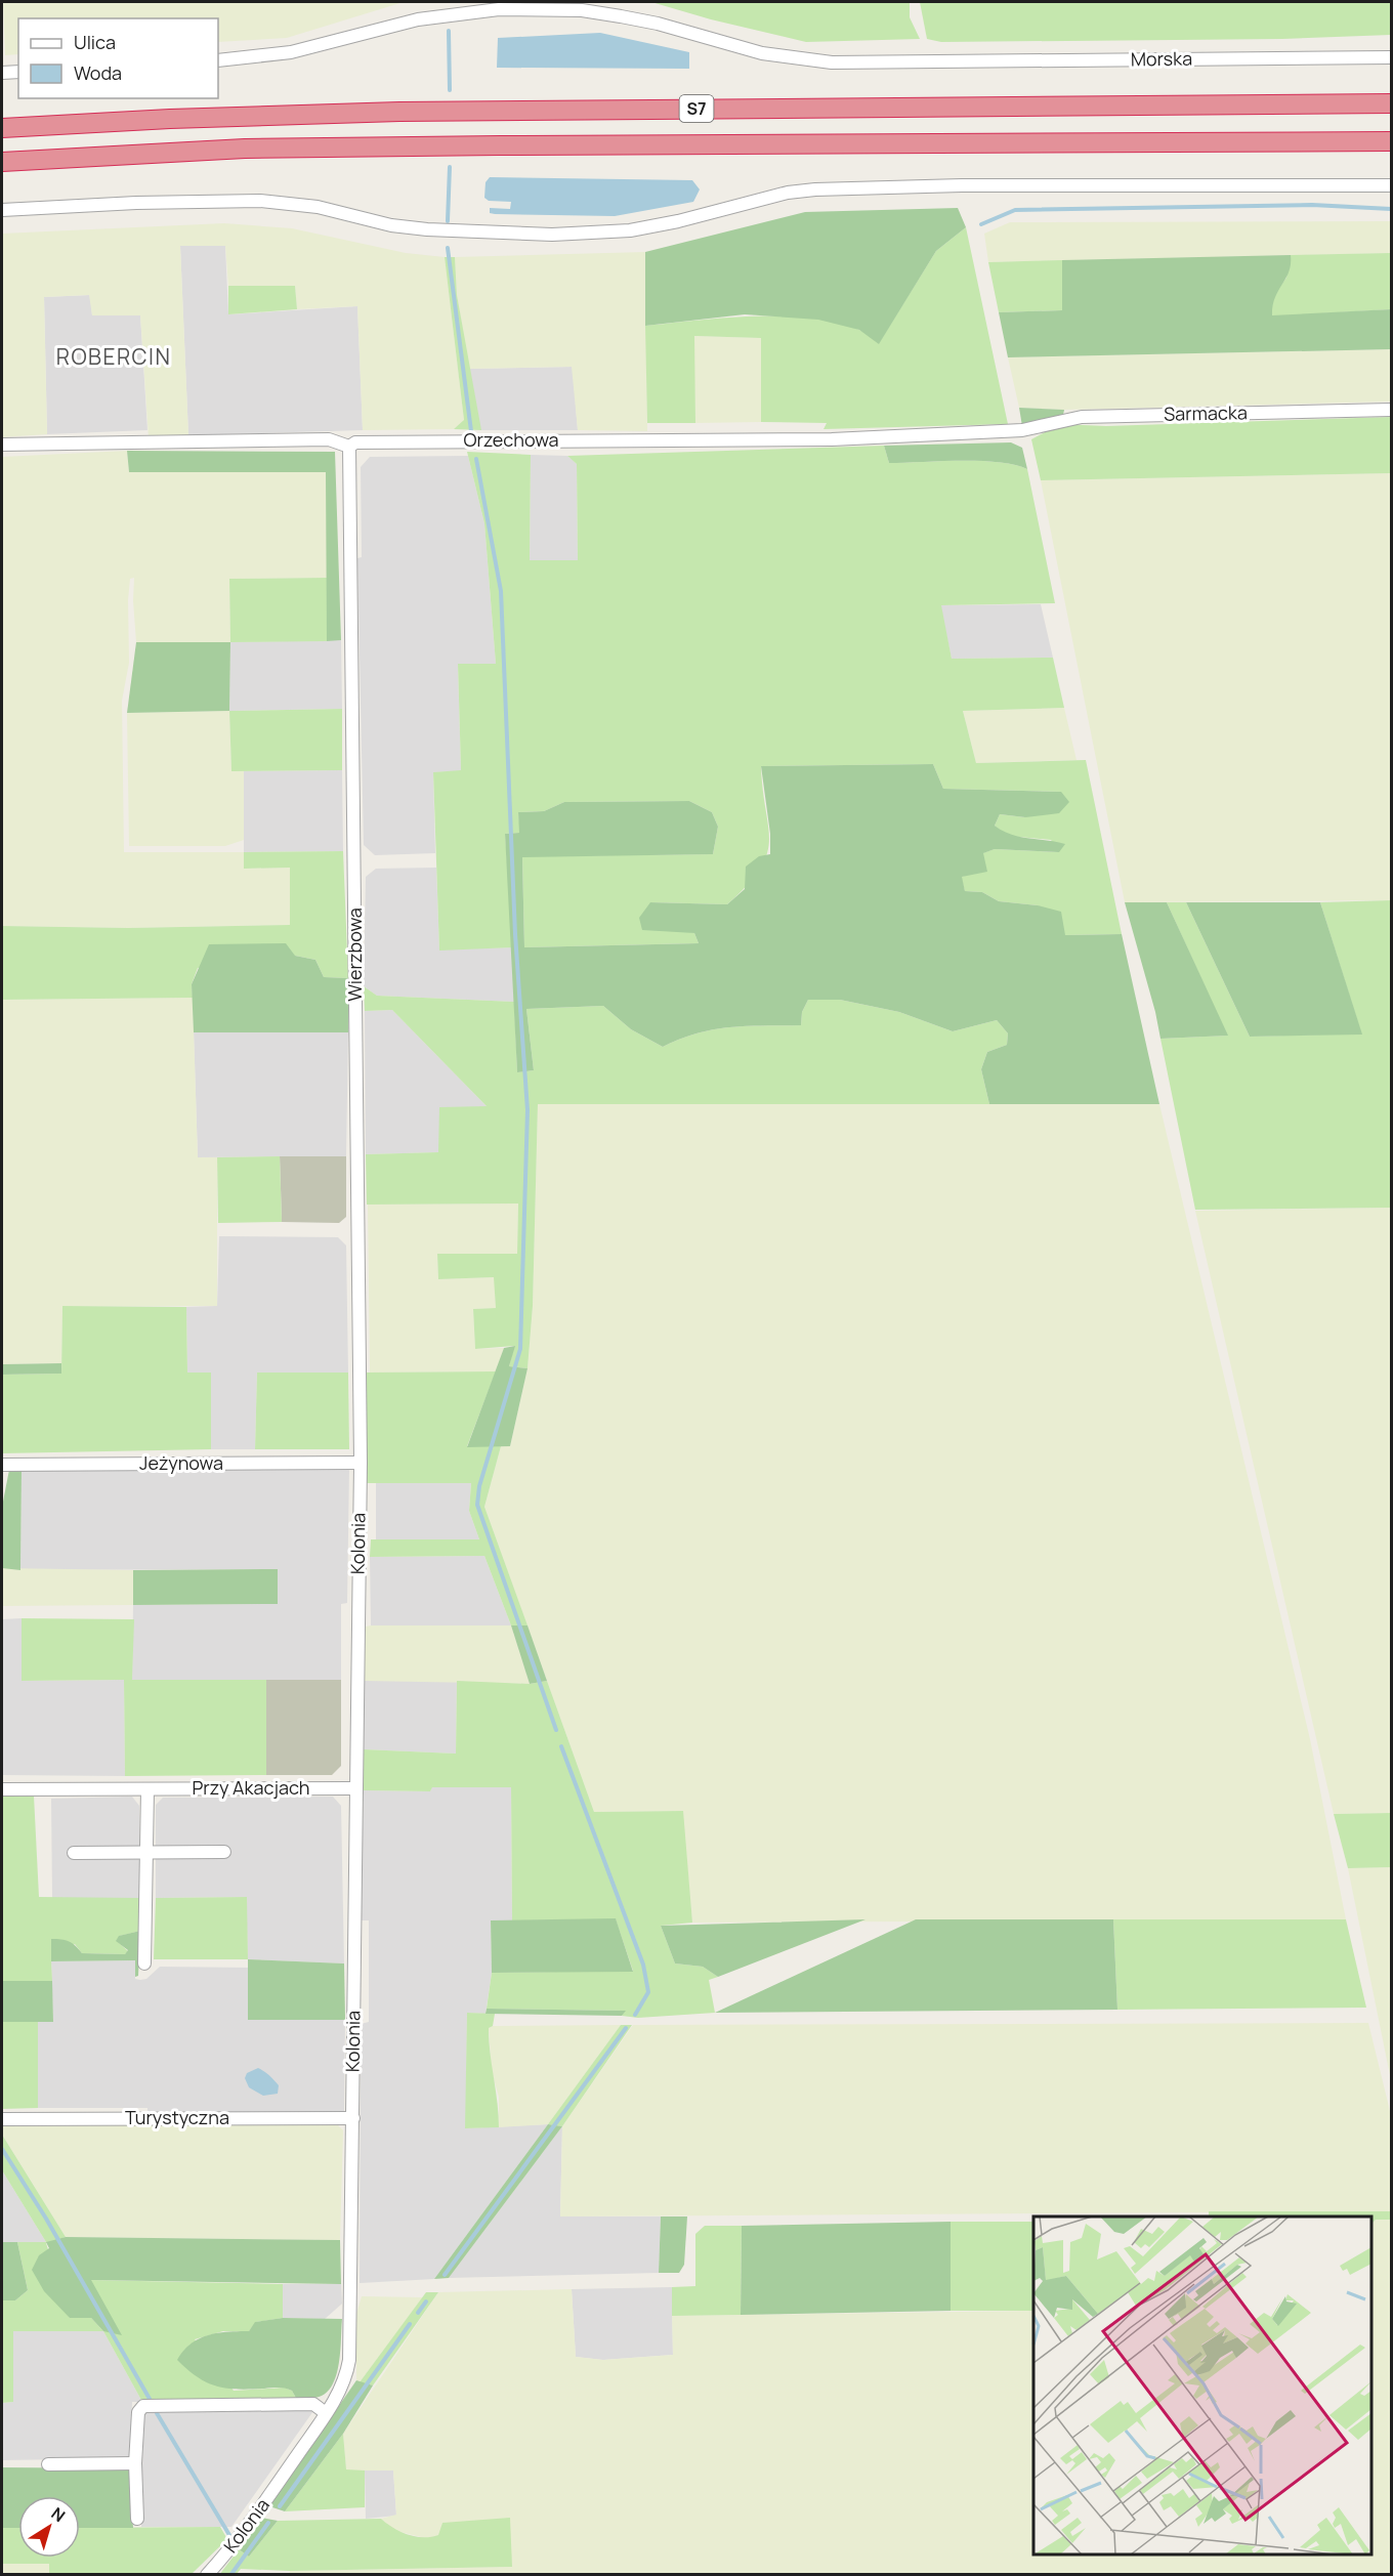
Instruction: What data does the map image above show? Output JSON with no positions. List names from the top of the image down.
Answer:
{
  "streets": {
    "highway": ["S7"],
    "street": [
      "Morska",
      "Sarmacka",
      "Orzechowa",
      "Wierzbowa",
      "Jeżynowa",
      "Kolonia",
      "Przy Akacjach",
      "Turystyczna"
    ]
  },
  "crossings": [
    ["Sarmacka", "Orzechowa"],
    ["Orzechowa", "Wierzbowa"],
    ["Wierzbowa", "Jeżynowa"],
    ["Wierzbowa", "Kolonia"],
    ["Jeżynowa", "Kolonia"],
    ["Kolonia", "Przy Akacjach"],
    ["Kolonia", "Turystyczna"]
  ],
  "districts": ["ROBERCIN"],
  "legend": ["Ulica", "Woda"],
  "north": "top right"
}
